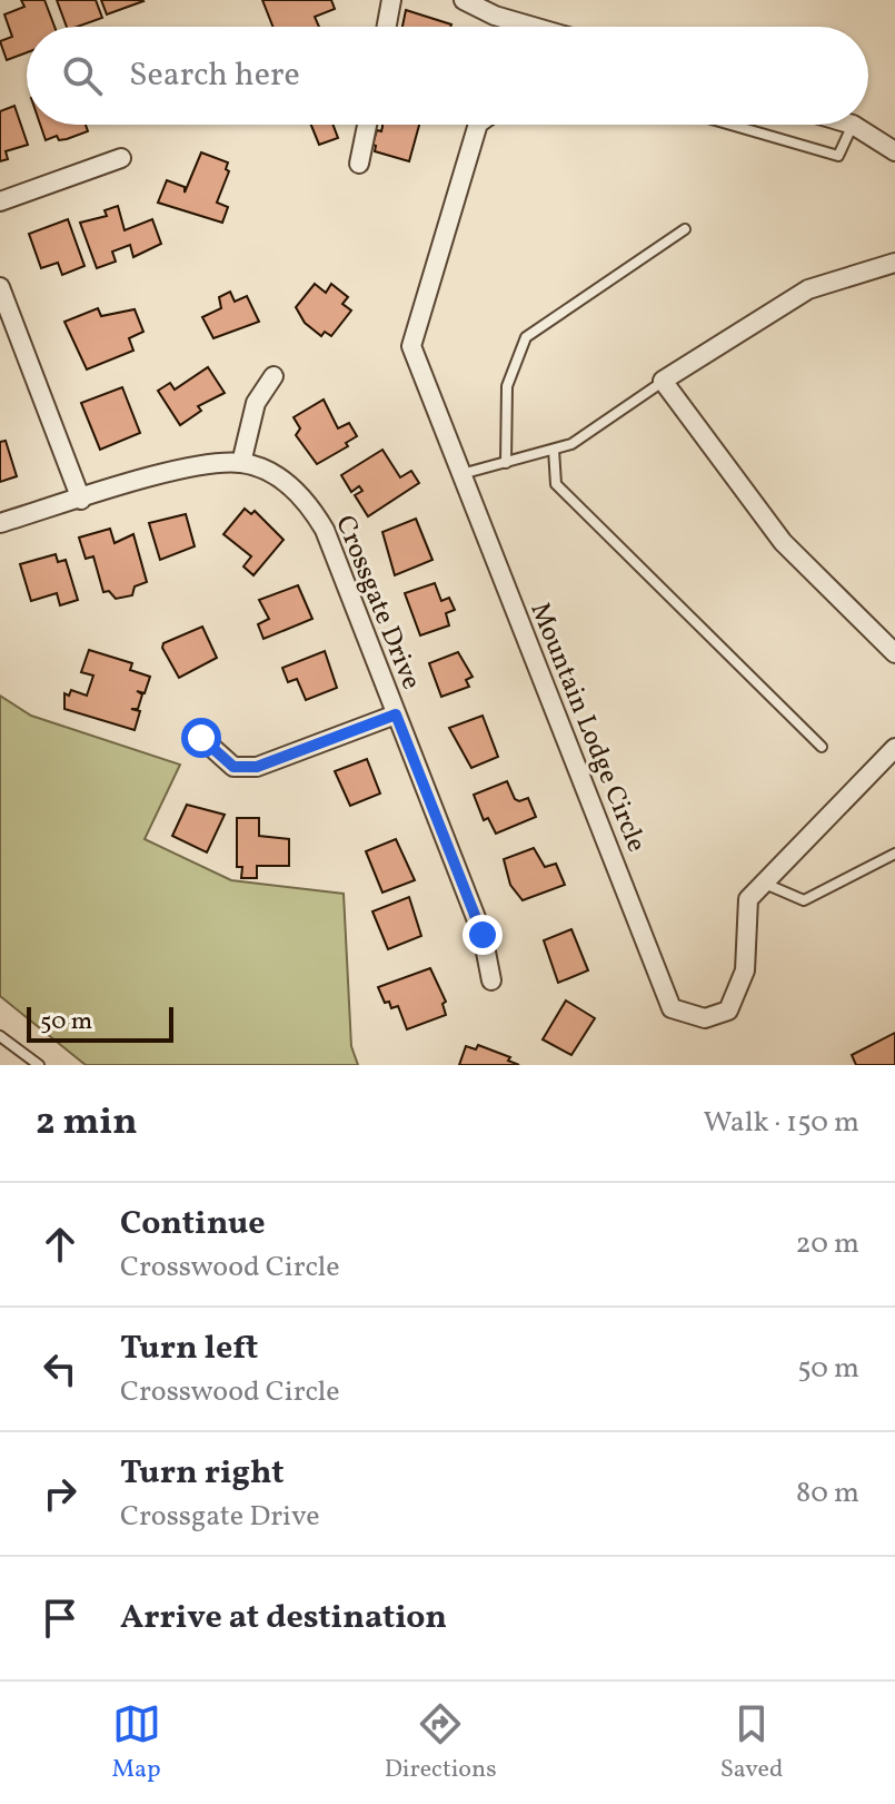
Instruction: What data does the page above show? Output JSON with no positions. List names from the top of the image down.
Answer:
{
  "streets": {
    "street": ["Crossgate Drive", "Mountain Lodge Circle"]
  },
  "scale_bar": "50 m",
  "page": {
    "search": "Search here",
    "scale": "50 m",
    "heading": ["2 min", "Walk · 150 m"],
    "list": [
      ["Continue", "Crosswood Circle", "20 m"],
      ["Turn left", "Crosswood Circle", "50 m"],
      ["Turn right", "Crossgate Drive", "80 m"],
      "Arrive at destination"
    ],
    "nav": ["Map", "Directions", "Saved"]
  }
}
